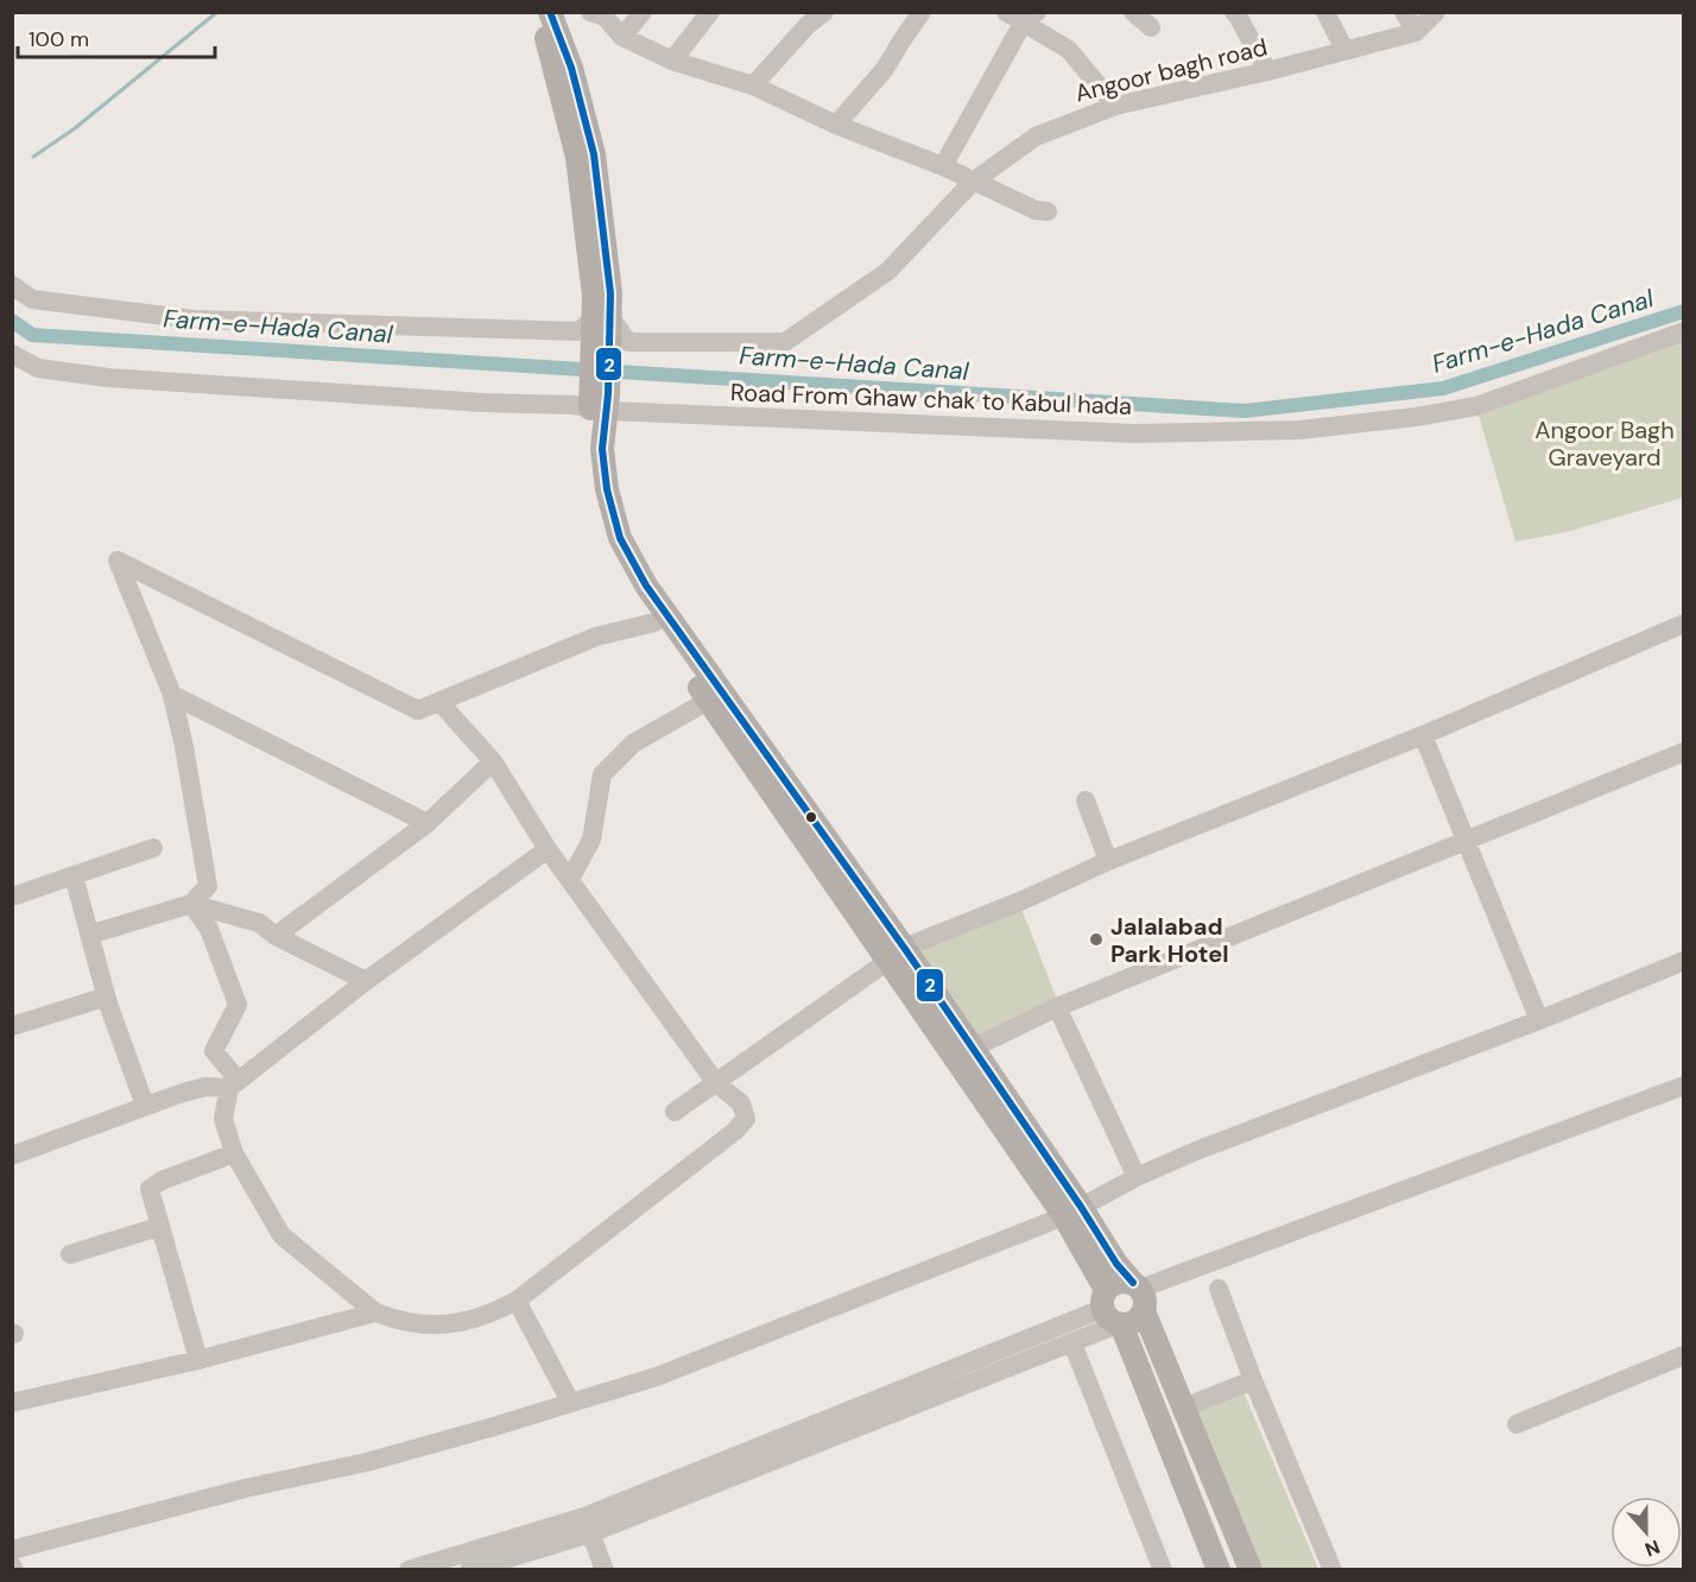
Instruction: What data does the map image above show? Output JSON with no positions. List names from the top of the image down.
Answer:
{
  "streets": {
    "street": ["Angoor bagh road", "Road From Ghaw chak to Kabul hada"]
  },
  "water": ["Farm-e-Hada Canal"],
  "parks": ["Angoor Bagh Graveyard"],
  "places": ["Jalalabad Park Hotel"],
  "lines": ["transit line 2"],
  "scale_bar": "100 m",
  "north": "bottom"
}
